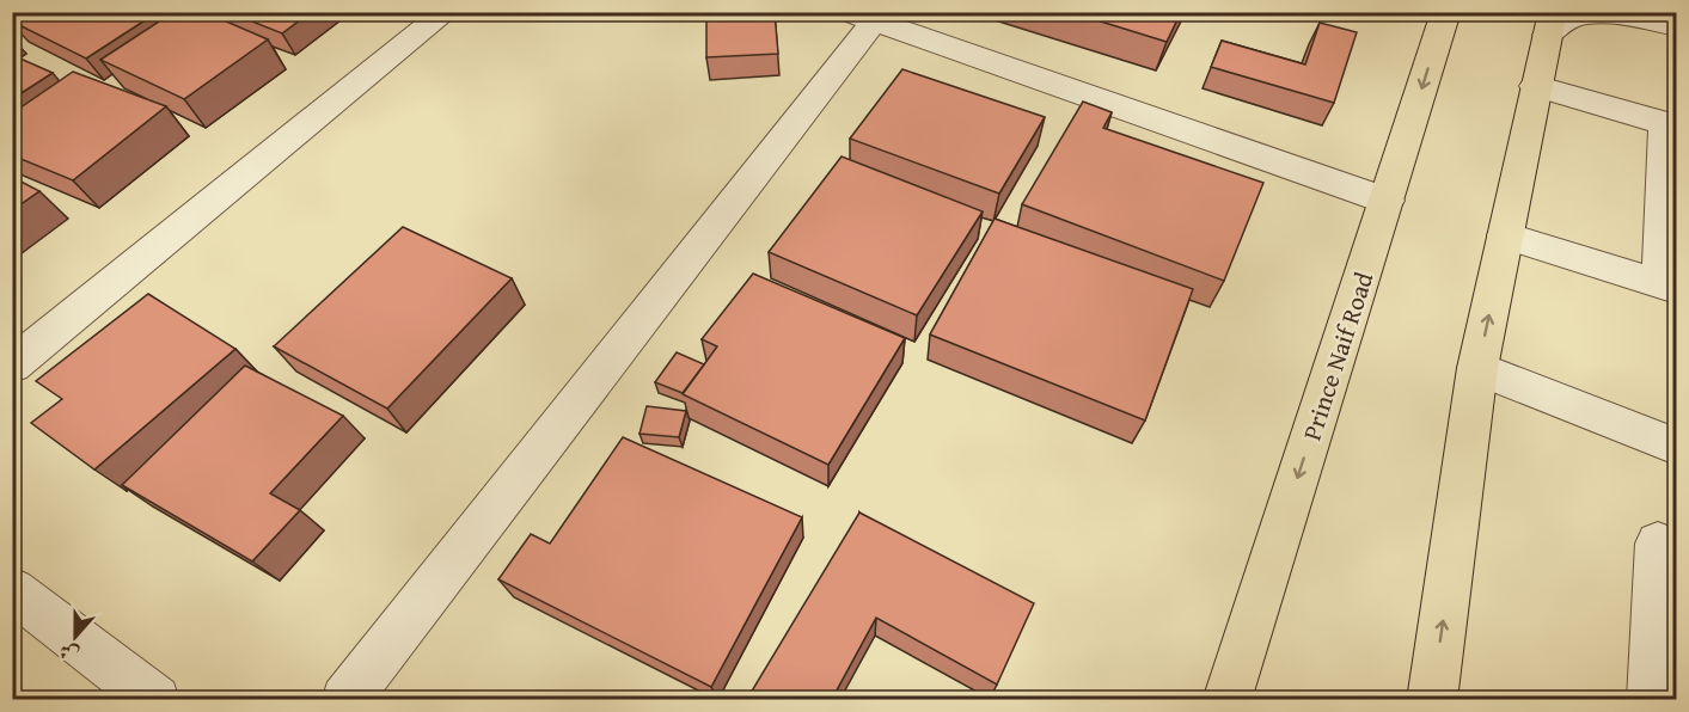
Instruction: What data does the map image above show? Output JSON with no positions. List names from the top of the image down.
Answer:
{
  "streets": {
    "main road": ["Prince Naif Road"]
  },
  "north": "bottom"
}
